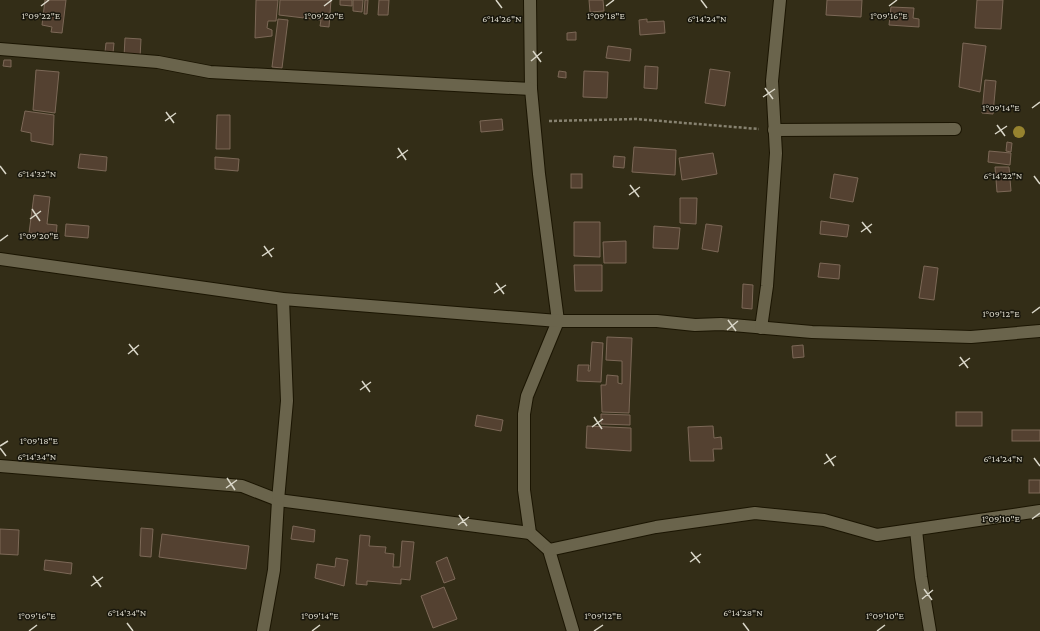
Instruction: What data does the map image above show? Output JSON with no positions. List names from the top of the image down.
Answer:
{
  "coordinates": [
    "1°09'22\"E",
    "1°09'20\"E",
    "1°09'18\"E",
    "1°09'16\"E",
    "6°14'26\"N",
    "6°14'24\"N",
    "1°09'14\"E",
    "6°14'32\"N",
    "6°14'22\"N",
    "1°09'12\"E",
    "6°14'34\"N",
    "1°09'10\"E",
    "6°14'28\"N"
  ]
}
